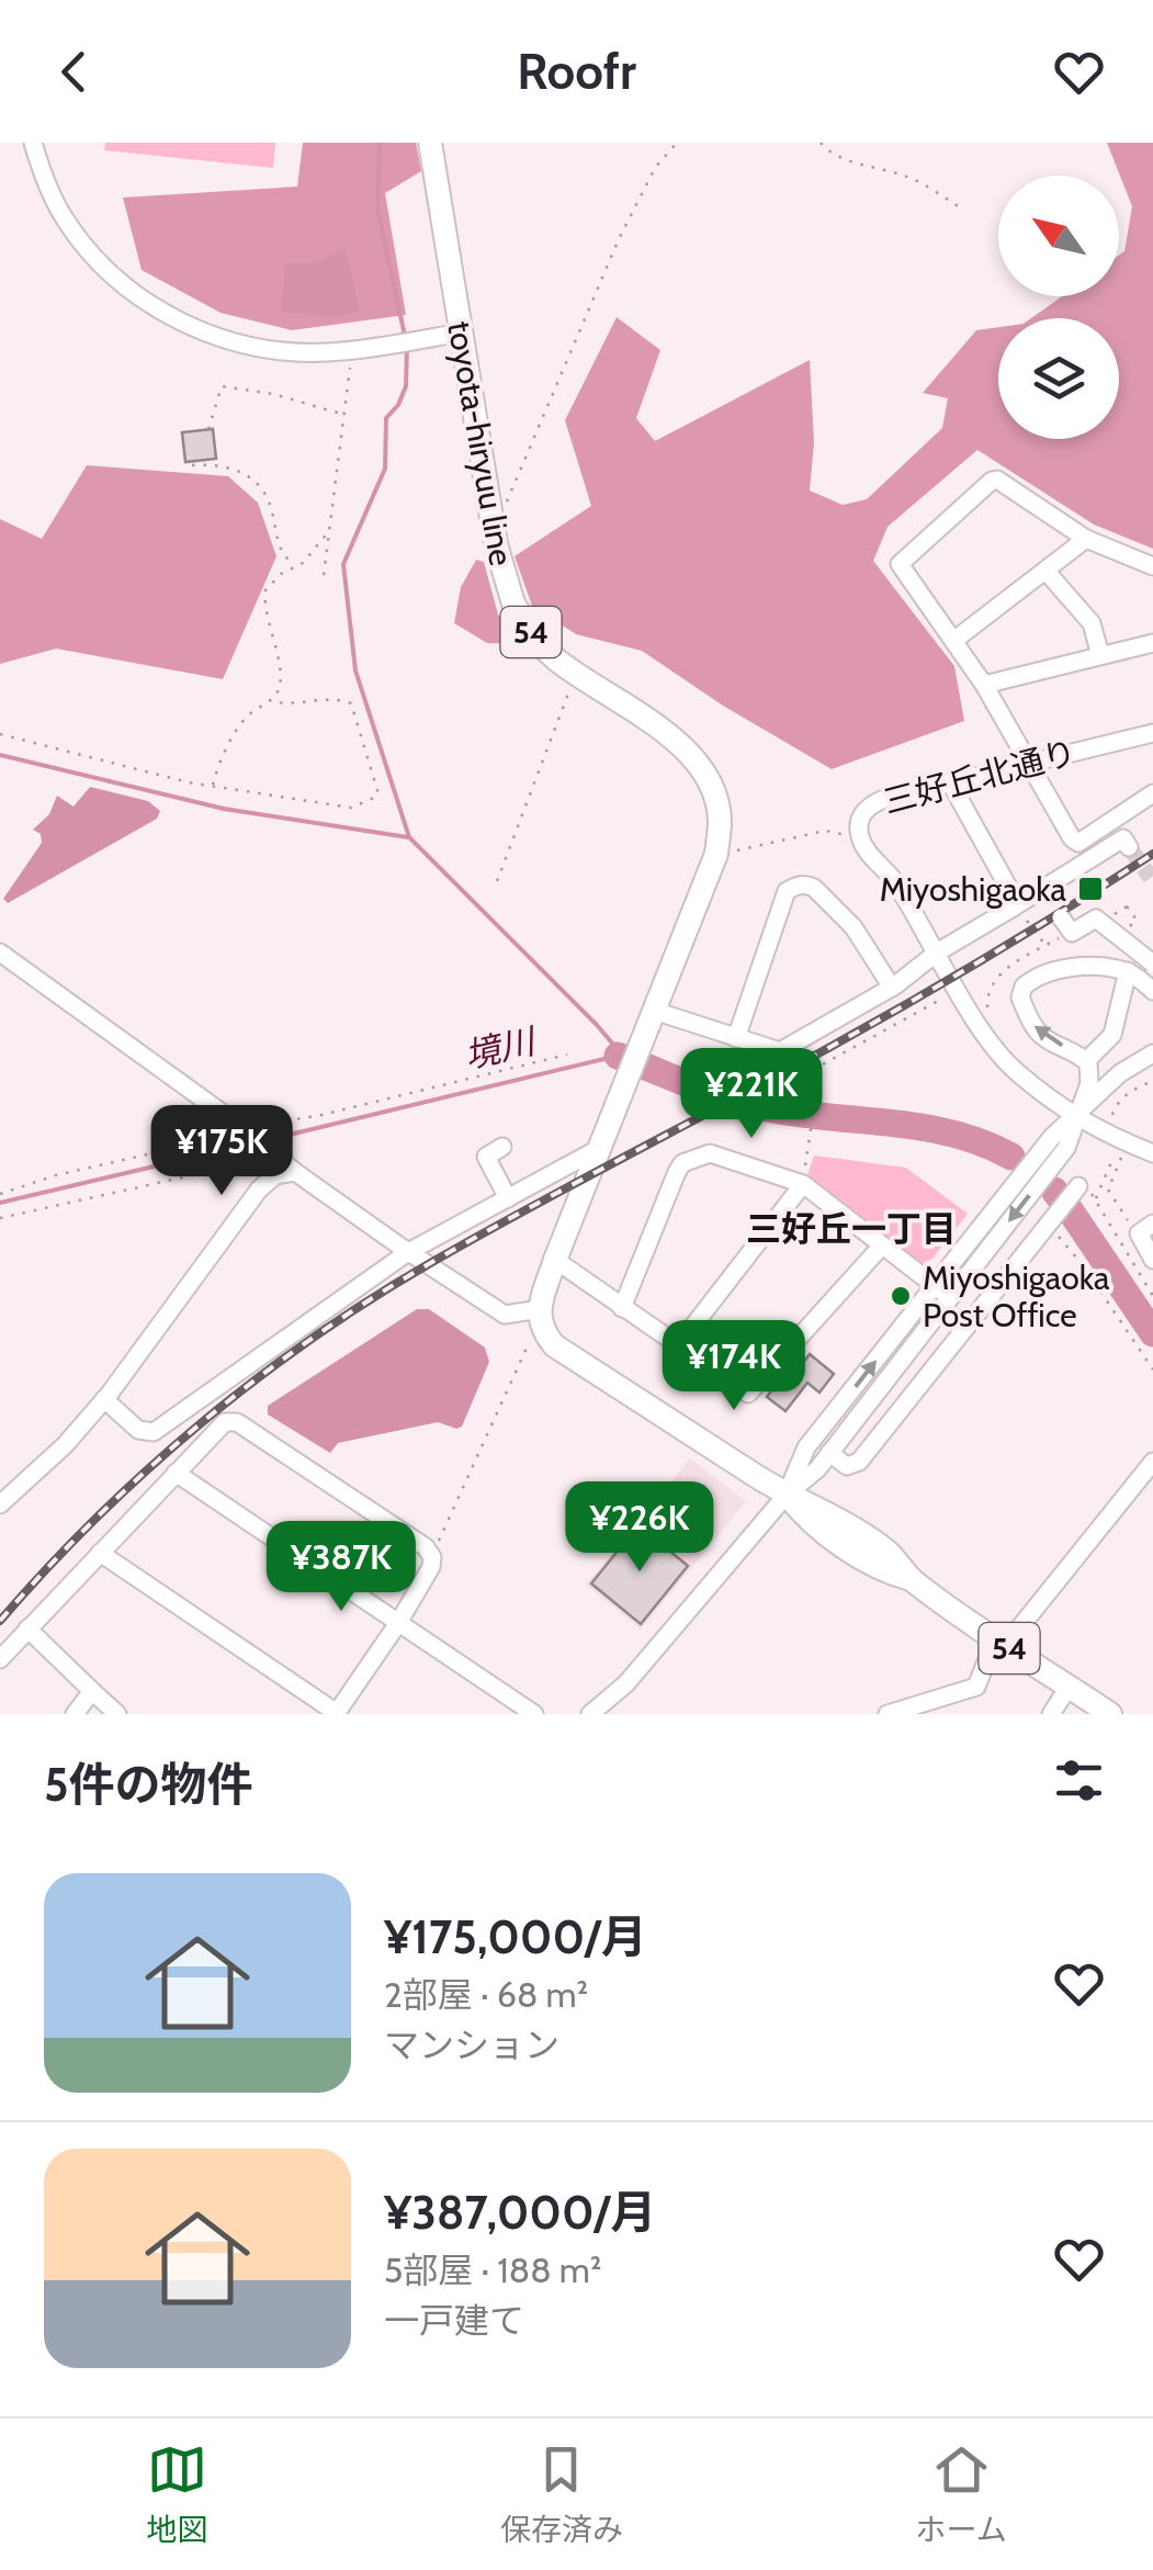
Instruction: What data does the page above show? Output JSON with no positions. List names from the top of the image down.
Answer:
{
  "streets": {
    "main road": ["toyota-hiryuu line", "54"],
    "street": ["三好丘北通り"]
  },
  "crossings": [
    ["toyota-hiryuu line", "54"]
  ],
  "districts": ["三好丘一丁目"],
  "water": ["境川"],
  "places": {
    "transit": ["Miyoshigaoka"],
    "other": ["Miyoshigaoka Post Office"]
  },
  "north": "top left",
  "page": {
    "header": "Roofr",
    "price": [
      "¥221K",
      "¥175K",
      "¥174K",
      "¥226K",
      "¥387K"
    ],
    "heading": "5件の物件",
    "list": [
      {
        "name": "¥175,000/月",
        "note": "2部屋 · 68 m² · マンション"
      },
      {
        "name": "¥387,000/月",
        "note": "5部屋 · 188 m² · 一戸建て"
      }
    ],
    "tabs": ["地図", "保存済み", "ホーム"]
  }
}
